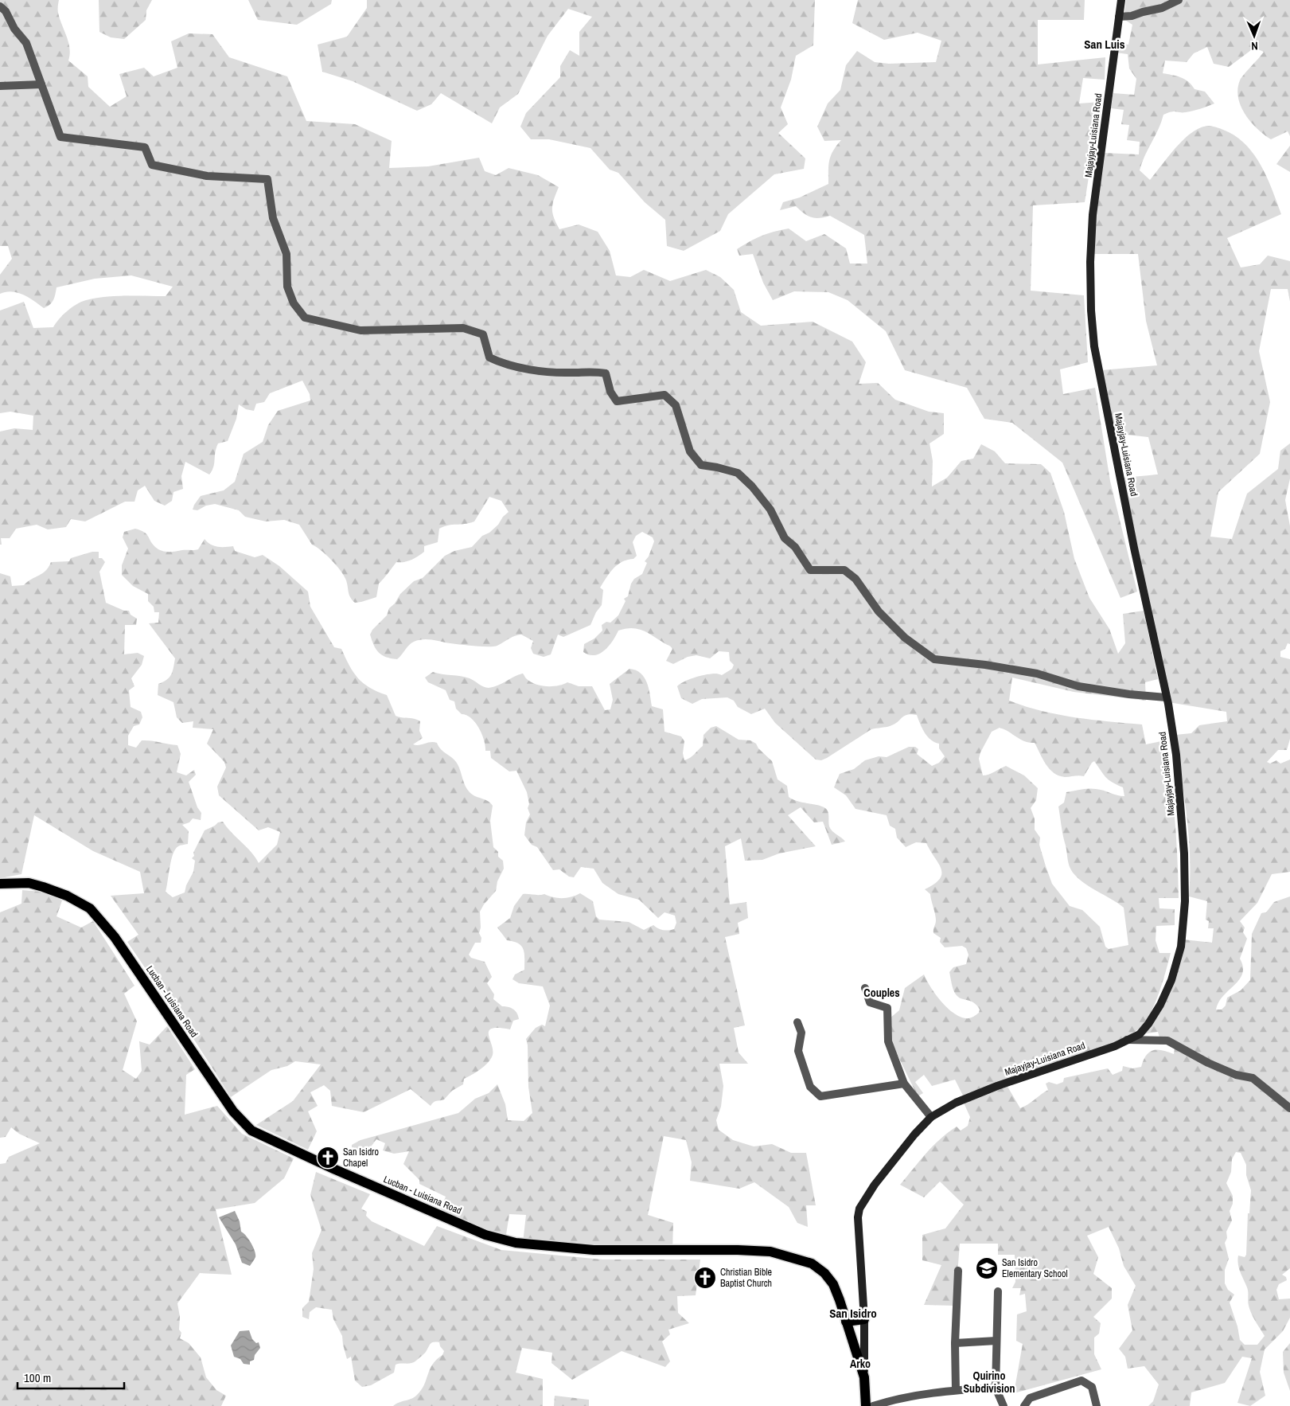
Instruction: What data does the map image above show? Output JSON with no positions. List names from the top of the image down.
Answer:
{
  "streets": {
    "main road": ["Lucban - Luisiana Road"],
    "street": ["Majayjay-Luisiana Road"]
  },
  "crossings": [
    ["Majayjay-Luisiana Road", "Lucban - Luisiana Road"]
  ],
  "districts": [
    "San Luis",
    "Couples",
    "San Isidro",
    "Arko",
    "Quirino Subdivision"
  ],
  "places": {
    "church": ["San Isidro Chapel", "Christian Bible Baptist Church"],
    "school or university": ["San Isidro Elementary School"]
  },
  "scale_bar": "100 m",
  "north": "bottom"
}
